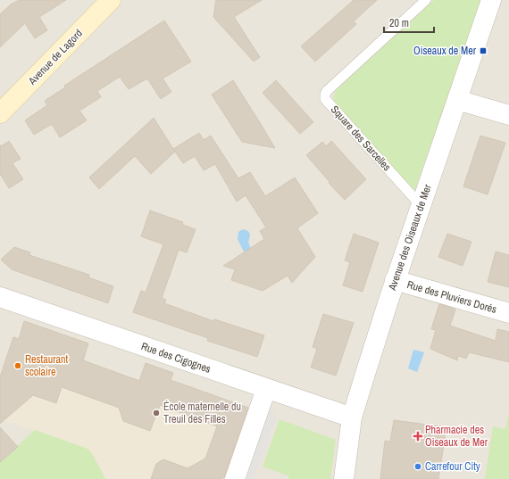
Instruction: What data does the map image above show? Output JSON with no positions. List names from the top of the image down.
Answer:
{
  "streets": {
    "street": [
      "Avenue de Lagord",
      "Avenue des Oiseaux de Mer",
      "Rue des Pluviers Dorés",
      "Rue des Cigognes"
    ],
    "lane": ["Square des Sarcelles"]
  },
  "crossings": [
    ["Square des Sarcelles", "Avenue des Oiseaux de Mer"],
    ["Avenue des Oiseaux de Mer", "Rue des Pluviers Dorés"],
    ["Avenue des Oiseaux de Mer", "Rue des Cigognes"]
  ],
  "places": {
    "transit": ["Oiseaux de Mer"],
    "other": ["Restaurant scolaire", "École maternelle du Treuil des Filles", "Carrefour City"],
    "health": ["Pharmacie des Oiseaux de Mer"]
  },
  "scale_bar": "20 m"
}
